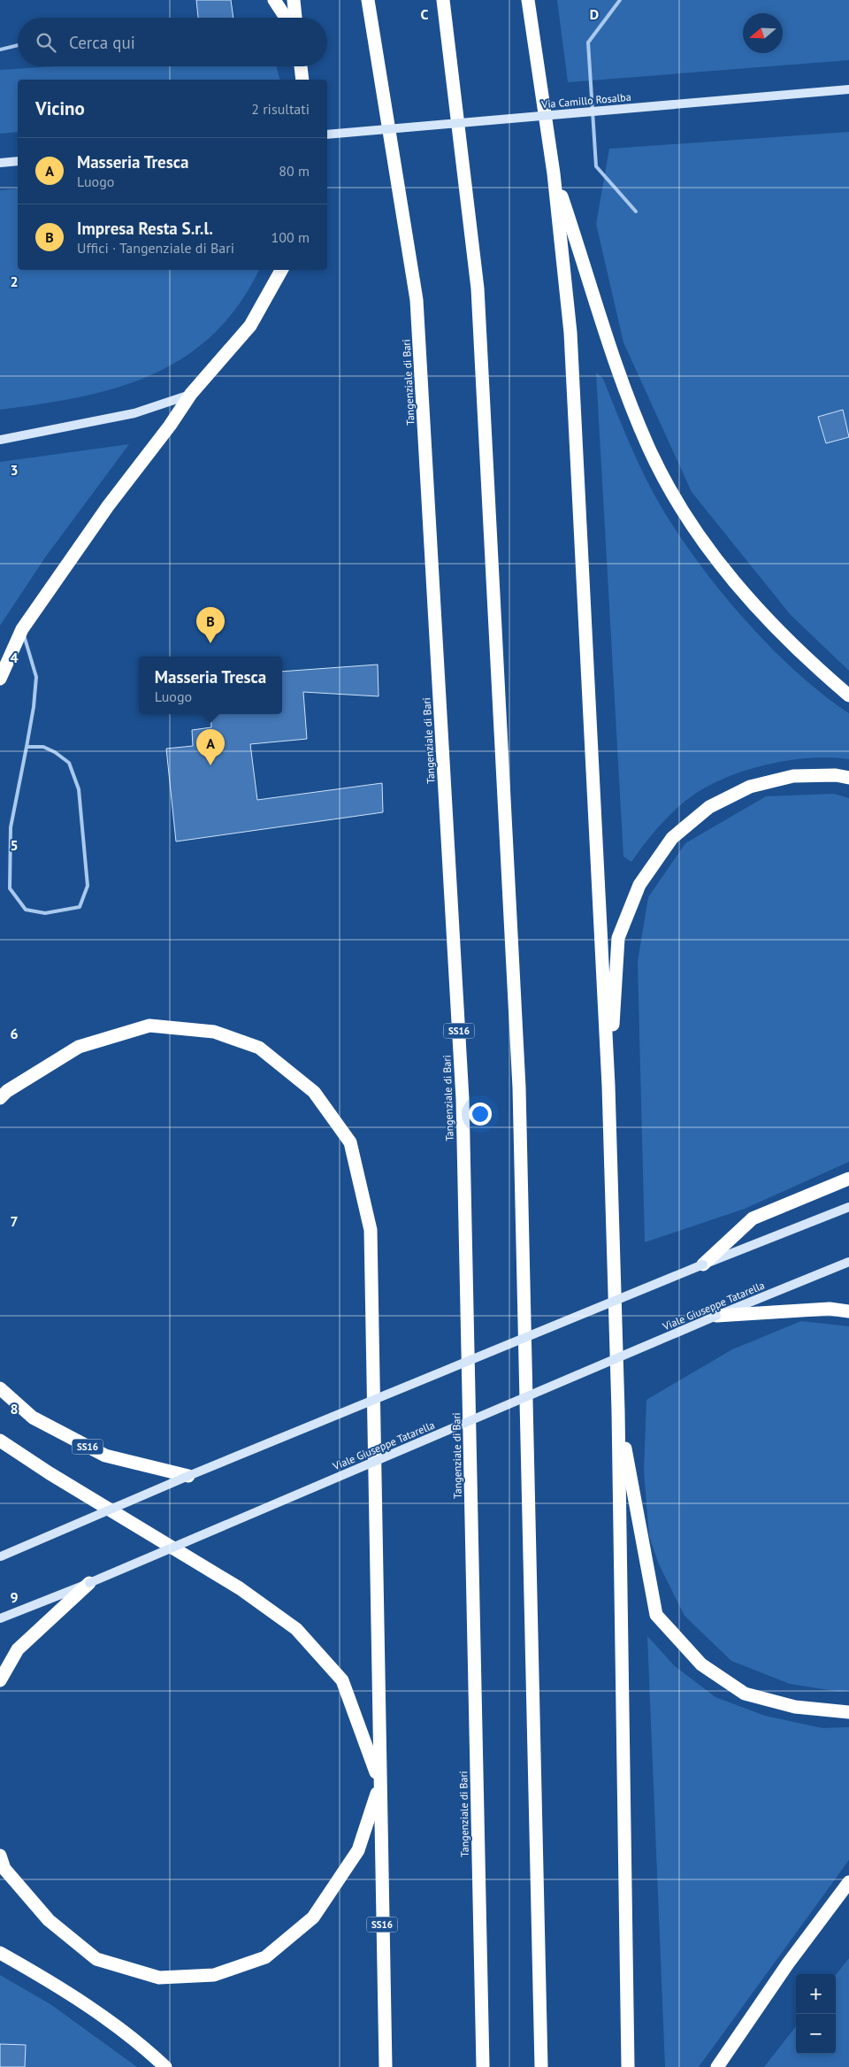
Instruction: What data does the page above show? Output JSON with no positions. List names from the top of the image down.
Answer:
{
  "streets": {
    "highway": ["Tangenziale di Bari", "SS16"],
    "main road": ["Via Camillo Rosalba", "Viale Giuseppe Tatarella"]
  },
  "north": "left",
  "page": {
    "search": "Cerca qui",
    "heading": ["Vicino", "2 risultati"],
    "list": [
      {
        "mark": "A",
        "name": "Masseria Tresca",
        "note": "Luogo",
        "value": "80 m"
      },
      {
        "mark": "B",
        "name": "Impresa Resta S.r.l.",
        "note": "Uffici · Tangenziale di Bari",
        "value": "100 m"
      }
    ],
    "pins": ["B", "A"],
    "popup": ["Masseria Tresca", "Luogo"],
    "map_buttons": ["+", "−"]
  },
  "grid": {
    "columns": ["C", "D"],
    "rows": [
      "2",
      "3",
      "4",
      "5",
      "6",
      "7",
      "8",
      "9"
    ]
  }
}
